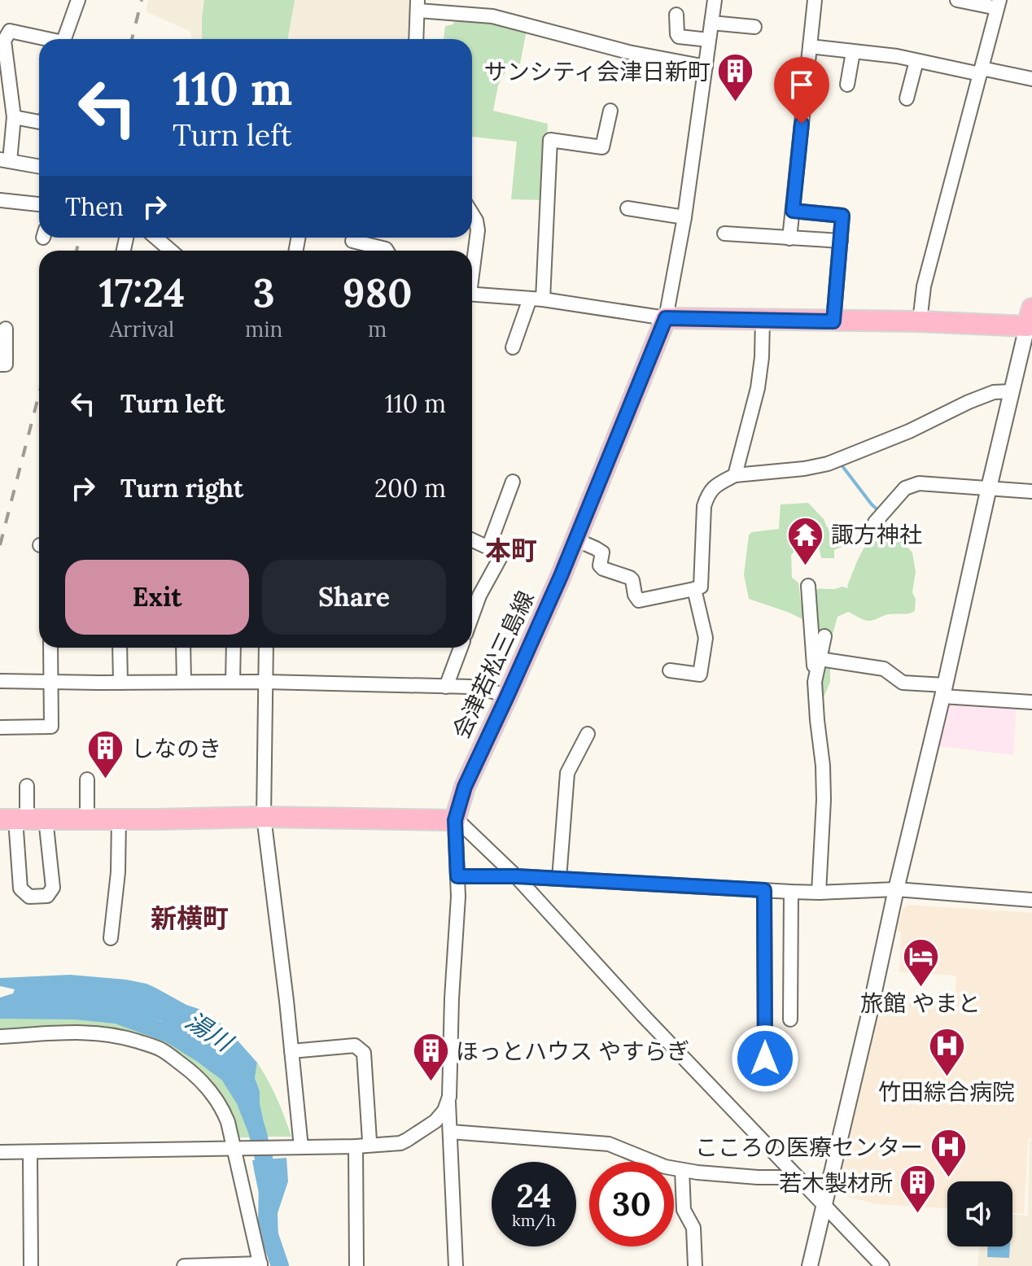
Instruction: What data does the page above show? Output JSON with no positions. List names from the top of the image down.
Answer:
{
  "streets": {
    "main road": ["会津若松三島線"]
  },
  "districts": ["本町", "新横町"],
  "water": ["湯川"],
  "places": {
    "building": [
      "サンシティ会津日新町",
      "しなのき",
      "ほっとハウス やすらぎ",
      "若木製材所"
    ],
    "temple": ["諏方神社"],
    "hotel": ["旅館 やまと"],
    "hospital": ["竹田綜合病院", "こころの医療センター"]
  },
  "page": {
    "turn": ["110 m", "Turn left"],
    "then": "Then",
    "eta": [
      "17:24",
      "Arrival",
      "3",
      "min",
      "980",
      "m"
    ],
    "list": [
      {
        "name": "Turn left",
        "value": "110 m"
      },
      {
        "name": "Turn right",
        "value": "200 m"
      }
    ],
    "buttons": ["Exit", "Share"],
    "speed": "24 km/h",
    "limit": "30"
  }
}
